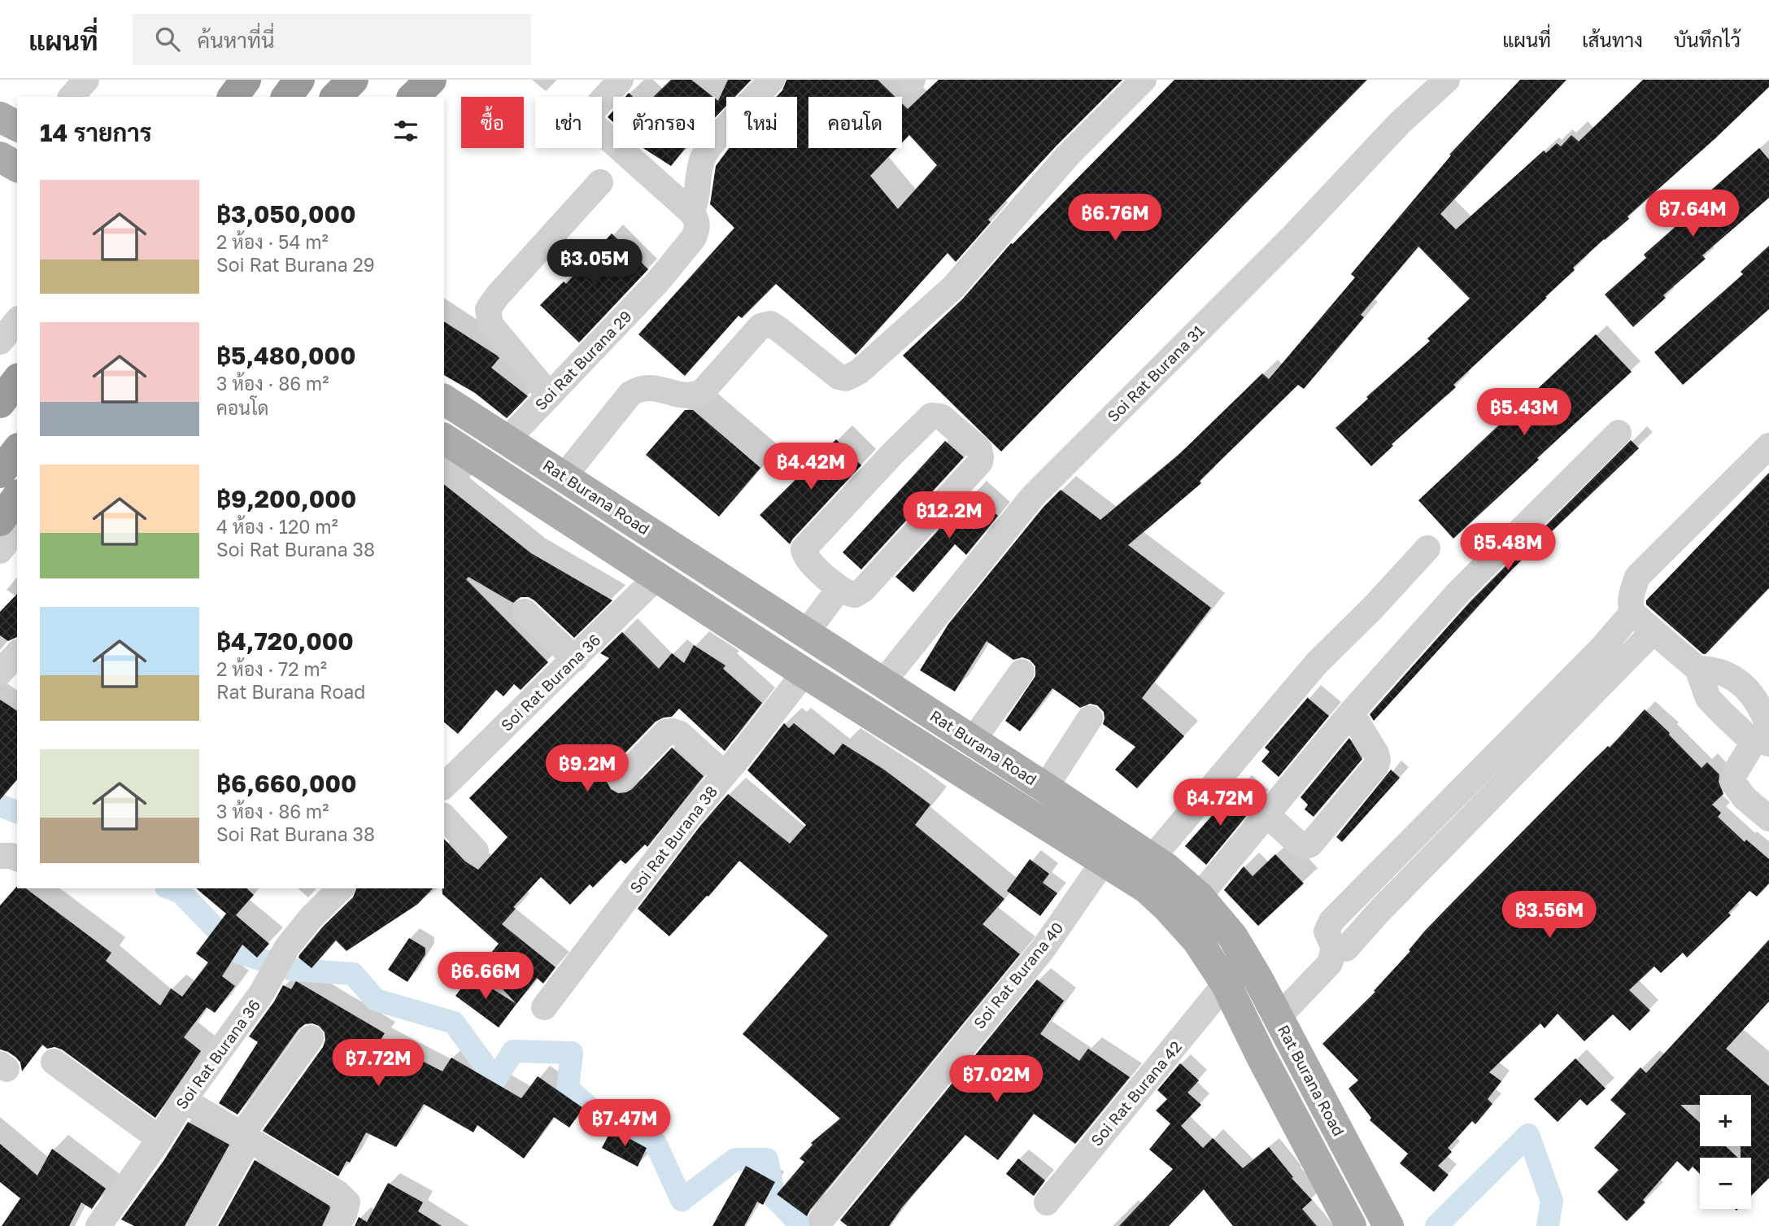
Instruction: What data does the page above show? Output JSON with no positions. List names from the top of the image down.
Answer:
{
  "streets": {
    "main road": ["Rat Burana Road"],
    "street": [
      "Soi Rat Burana 29",
      "Soi Rat Burana 31",
      "Soi Rat Burana 36",
      "Soi Rat Burana 38",
      "Soi Rat Burana 40",
      "Soi Rat Burana 42"
    ]
  },
  "crossings": [
    ["Soi Rat Burana 29", "Rat Burana Road"],
    ["Soi Rat Burana 31", "Rat Burana Road"],
    ["Rat Burana Road", "Soi Rat Burana 36"],
    ["Rat Burana Road", "Soi Rat Burana 38"],
    ["Rat Burana Road", "Soi Rat Burana 40"],
    ["Rat Burana Road", "Soi Rat Burana 42"]
  ],
  "page": {
    "header": "แผนที่",
    "search": "ค้นหาที่นี่",
    "nav": ["แผนที่", "เส้นทาง", "บันทึกไว้"],
    "chip": [
      "ซื้อ",
      "เช่า",
      "ตัวกรอง",
      "ใหม่",
      "คอนโด"
    ],
    "heading": "14 รายการ",
    "list": [
      {
        "name": "฿3,050,000",
        "note": "2 ห้อง · 54 m² · Soi Rat Burana 29"
      },
      {
        "name": "฿5,480,000",
        "note": "3 ห้อง · 86 m² · คอนโด"
      },
      {
        "name": "฿9,200,000",
        "note": "4 ห้อง · 120 m² · Soi Rat Burana 38"
      },
      {
        "name": "฿4,720,000",
        "note": "2 ห้อง · 72 m² · Rat Burana Road"
      },
      {
        "name": "฿6,660,000",
        "note": "3 ห้อง · 86 m² · Soi Rat Burana 38"
      }
    ],
    "price": [
      "฿7.64M",
      "฿6.76M",
      "฿3.05M",
      "฿5.43M",
      "฿4.42M",
      "฿12.2M",
      "฿5.48M",
      "฿9.2M",
      "฿4.72M",
      "฿3.56M",
      "฿6.66M",
      "฿7.72M",
      "฿7.02M",
      "฿7.47M"
    ],
    "map_buttons": ["+", "−"]
  }
}
